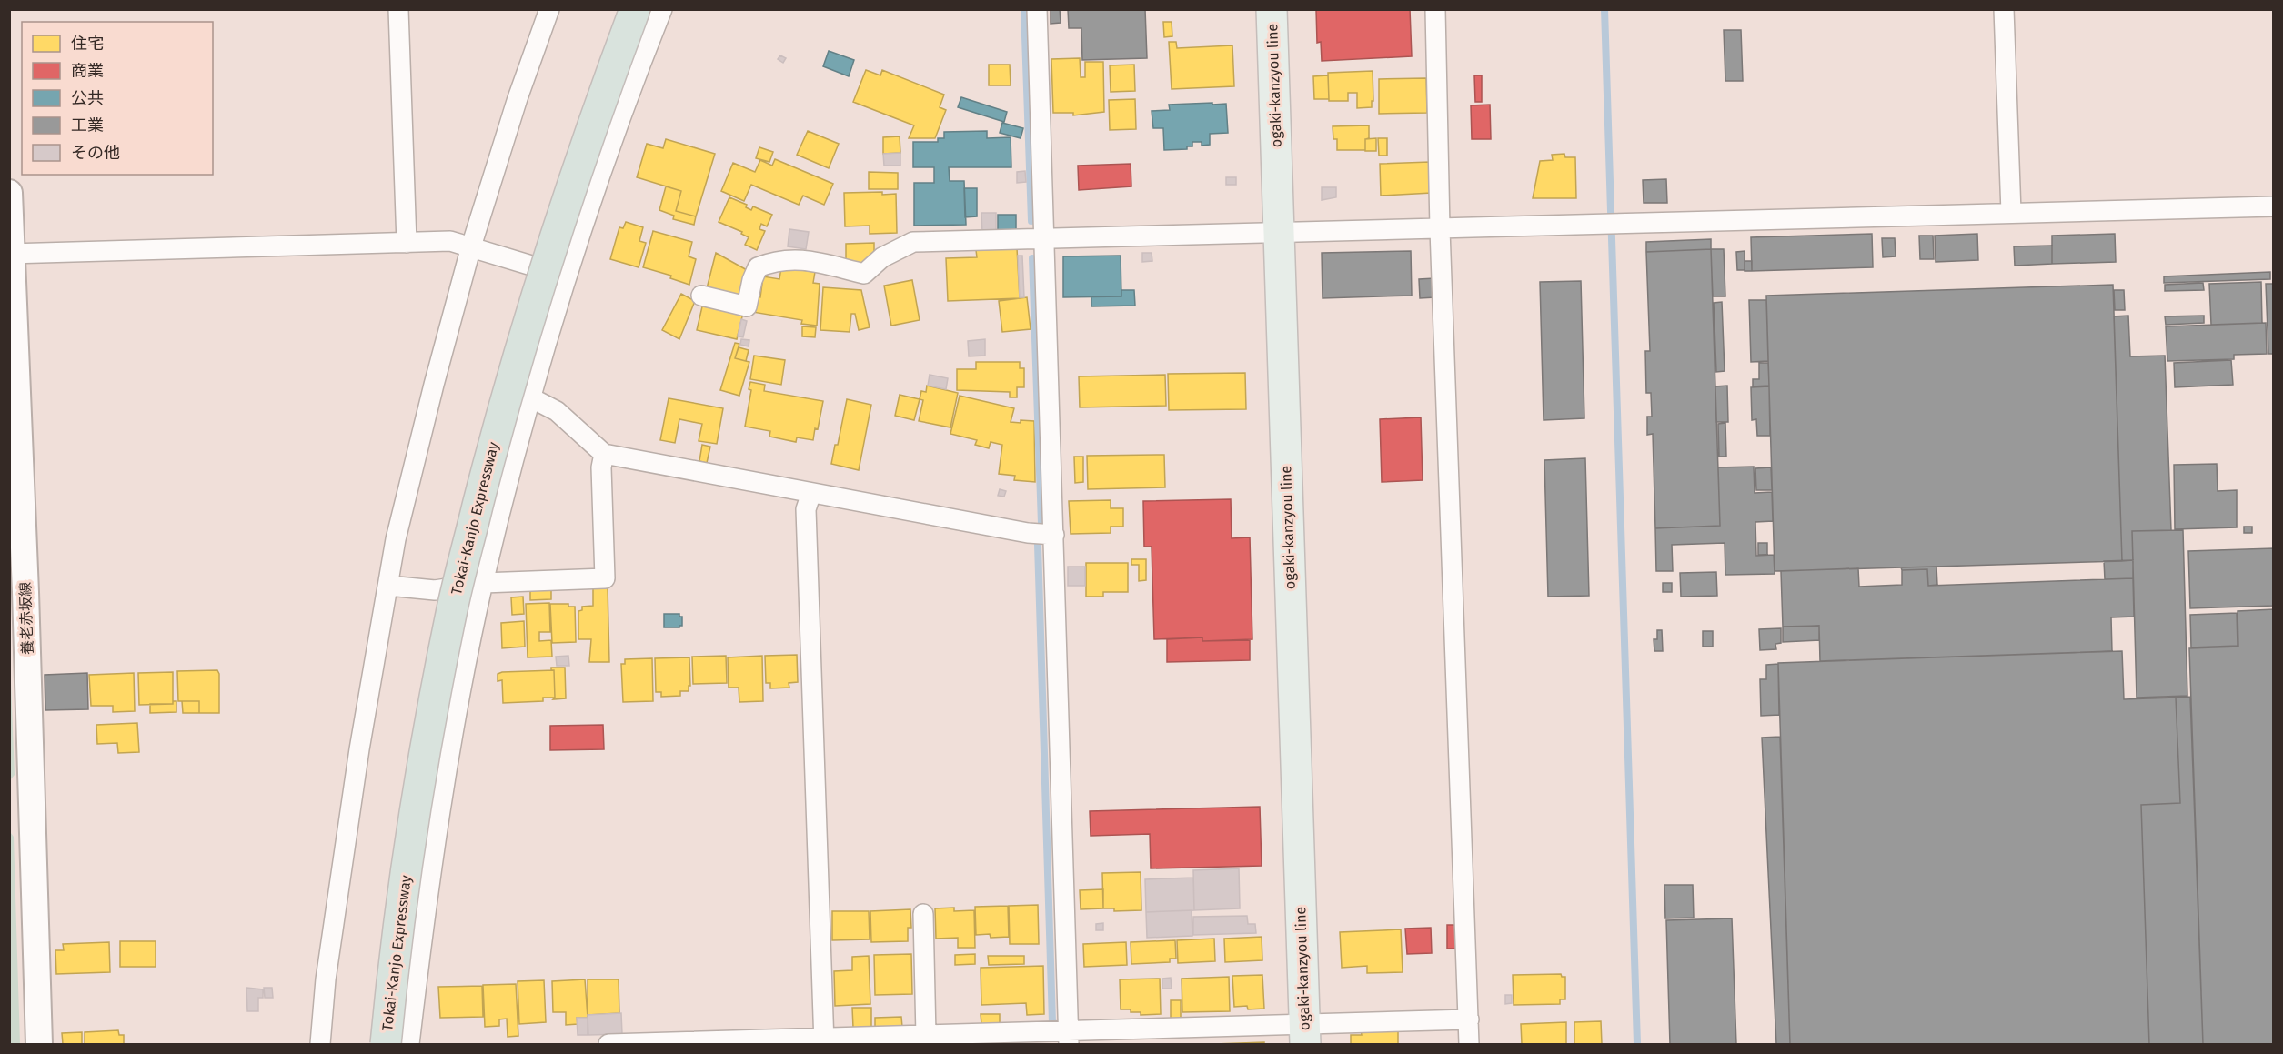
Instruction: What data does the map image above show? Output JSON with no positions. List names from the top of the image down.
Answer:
{
  "streets": {
    "highway": ["Tokai-Kanjo Expressway"],
    "main road": ["ogaki-kanzyou line", "養老赤坂線"]
  },
  "legend": [
    "住宅",
    "商業",
    "公共",
    "工業",
    "その他"
  ]
}
